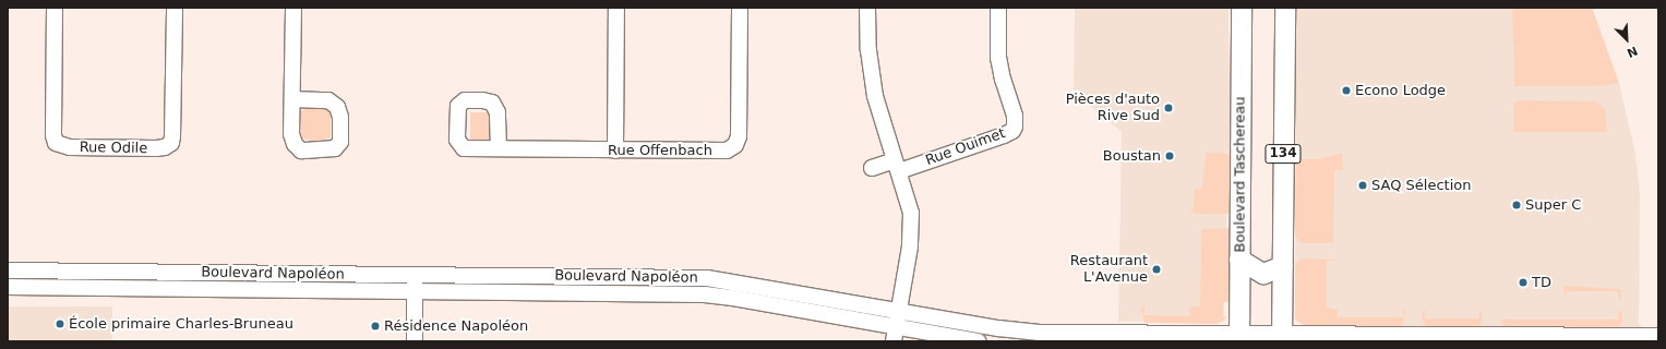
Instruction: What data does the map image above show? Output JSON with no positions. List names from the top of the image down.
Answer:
{
  "streets": {
    "main road": ["134", "Boulevard Taschereau"],
    "street": [
      "Rue Ouimet",
      "Rue Odile",
      "Rue Offenbach",
      "Boulevard Napoléon"
    ]
  },
  "crossings": [
    ["134", "Boulevard Napoléon"],
    ["Boulevard Taschereau", "Boulevard Napoléon"]
  ],
  "places": [
    "Econo Lodge",
    "Pièces d'auto Rive Sud",
    "Boustan",
    "SAQ Sélection",
    "Super C",
    "Restaurant L'Avenue",
    "TD",
    "École primaire Charles-Bruneau",
    "Résidence Napoléon"
  ],
  "north": "bottom right"
}
